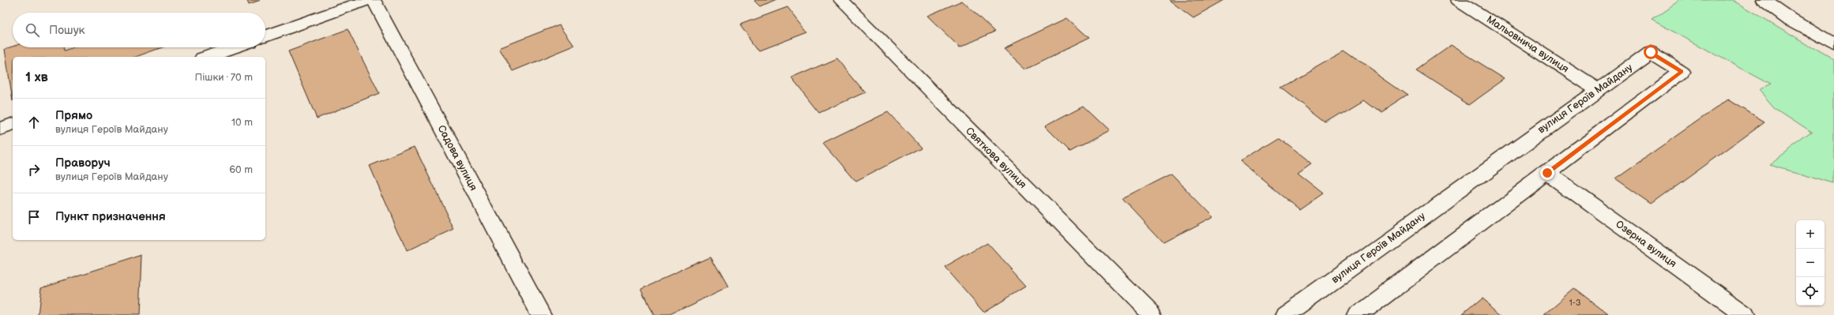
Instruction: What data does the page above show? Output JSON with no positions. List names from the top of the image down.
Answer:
{
  "streets": {
    "street": [
      "Мальовнича вулиця",
      "вулиця Героїв Майдану",
      "Садова вулиця",
      "Святкова вулиця",
      "Озерна вулиця"
    ]
  },
  "crossings": [
    ["Мальовнича вулиця", "вулиця Героїв Майдану"],
    ["вулиця Героїв Майдану", "Озерна вулиця"]
  ],
  "house_numbers": ["1-3"],
  "page": {
    "search": "Пошук",
    "heading": ["1 хв", "Пішки · 70 m"],
    "list": [
      ["Прямо", "вулиця Героїв Майдану", "10 m"],
      ["Праворуч", "вулиця Героїв Майдану", "60 m"],
      "Пункт призначення"
    ],
    "map_buttons": ["+", "−"]
  }
}
